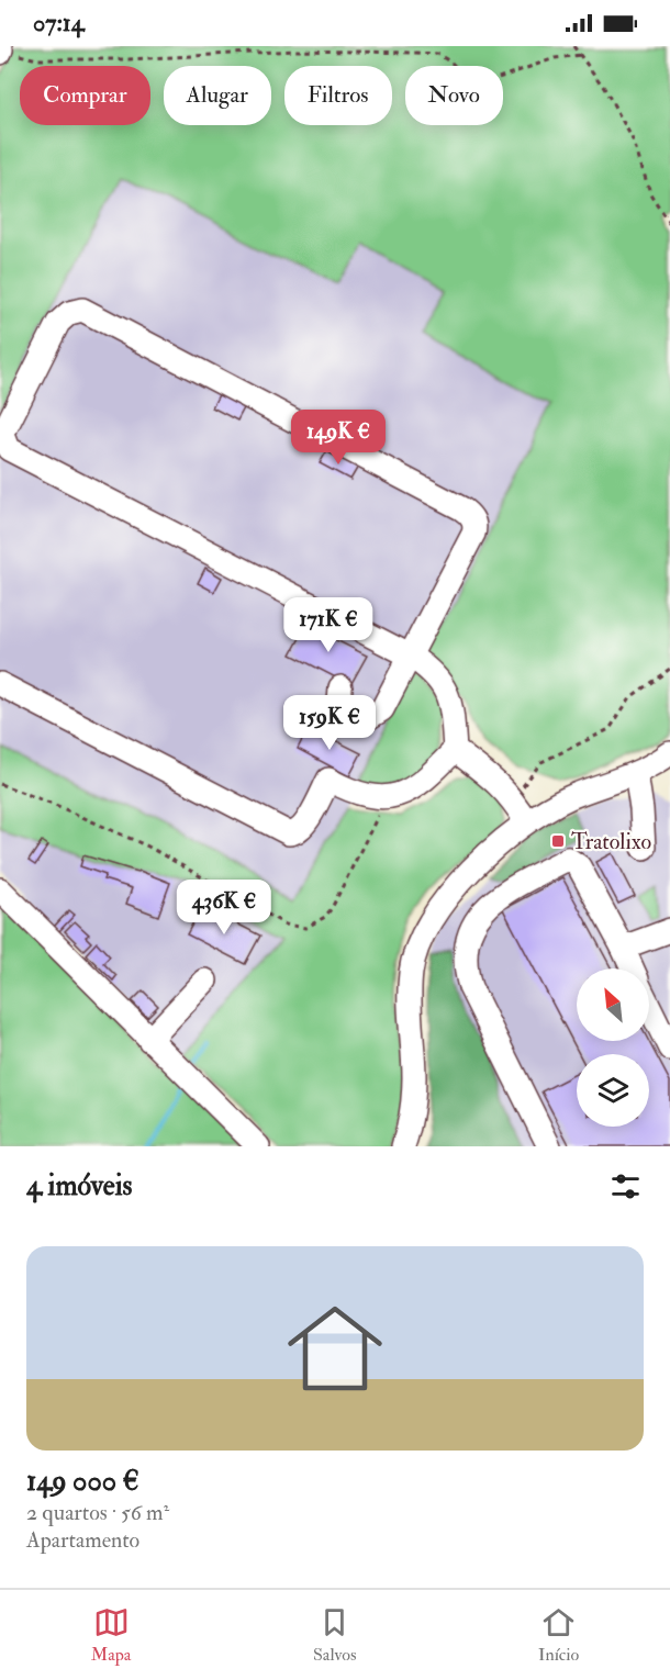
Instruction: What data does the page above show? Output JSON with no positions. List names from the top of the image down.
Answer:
{
  "places": {
    "transit": ["Tratolixo"]
  },
  "north": "top left",
  "page": {
    "status": "07:14",
    "chip": [
      "Comprar",
      "Alugar",
      "Filtros",
      "Novo"
    ],
    "price": [
      "149K €",
      "171K €",
      "159K €",
      "436K €"
    ],
    "heading": "4 imóveis",
    "list": [
      {
        "name": "149 000 €",
        "note": "2 quartos · 56 m² · Apartamento"
      }
    ],
    "tabs": ["Mapa", "Salvos", "Início"]
  }
}
